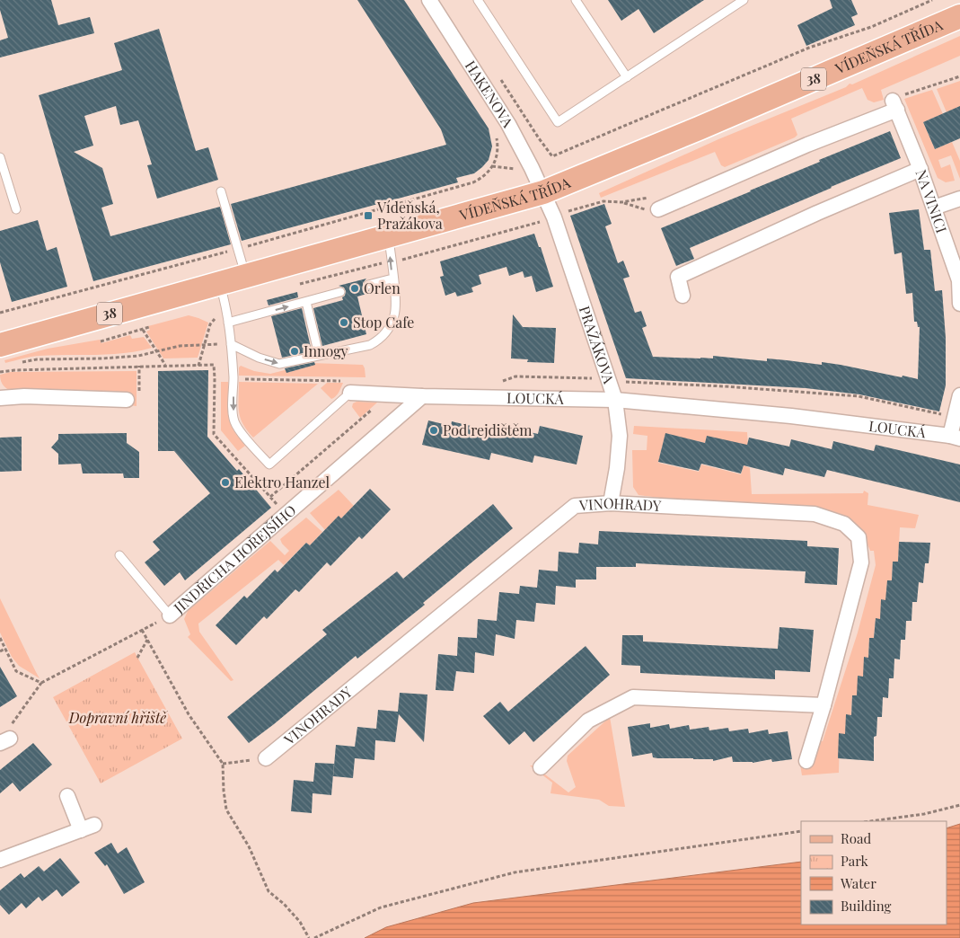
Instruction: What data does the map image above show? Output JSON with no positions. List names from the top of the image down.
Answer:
{
  "streets": {
    "main road": ["VÍDEŇSKÁ TŘÍDA", "38"],
    "street": [
      "HAKENOVA",
      "NA VINICI",
      "PRAŽÁKOVA",
      "LOUCKÁ",
      "VINOHRADY",
      "JINDŘICHA HOŘEJŠÍHO"
    ]
  },
  "crossings": [
    ["VÍDEŇSKÁ TŘÍDA", "HAKENOVA"],
    ["VÍDEŇSKÁ TŘÍDA", "PRAŽÁKOVA"],
    ["VÍDEŇSKÁ TŘÍDA", "LOUCKÁ"],
    ["HAKENOVA", "PRAŽÁKOVA"],
    ["PRAŽÁKOVA", "LOUCKÁ"],
    ["PRAŽÁKOVA", "VINOHRADY"],
    ["LOUCKÁ", "JINDŘICHA HOŘEJŠÍHO"]
  ],
  "parks": ["Dopravní hřiště"],
  "places": {
    "transit": ["Vídeňská, Pražákova"],
    "other": [
      "Orlen",
      "Stop Cafe",
      "Innogy",
      "Pod rejdištěm",
      "Elektro Hanzel"
    ]
  },
  "legend": [
    "Road",
    "Park",
    "Water",
    "Building"
  ]
}
